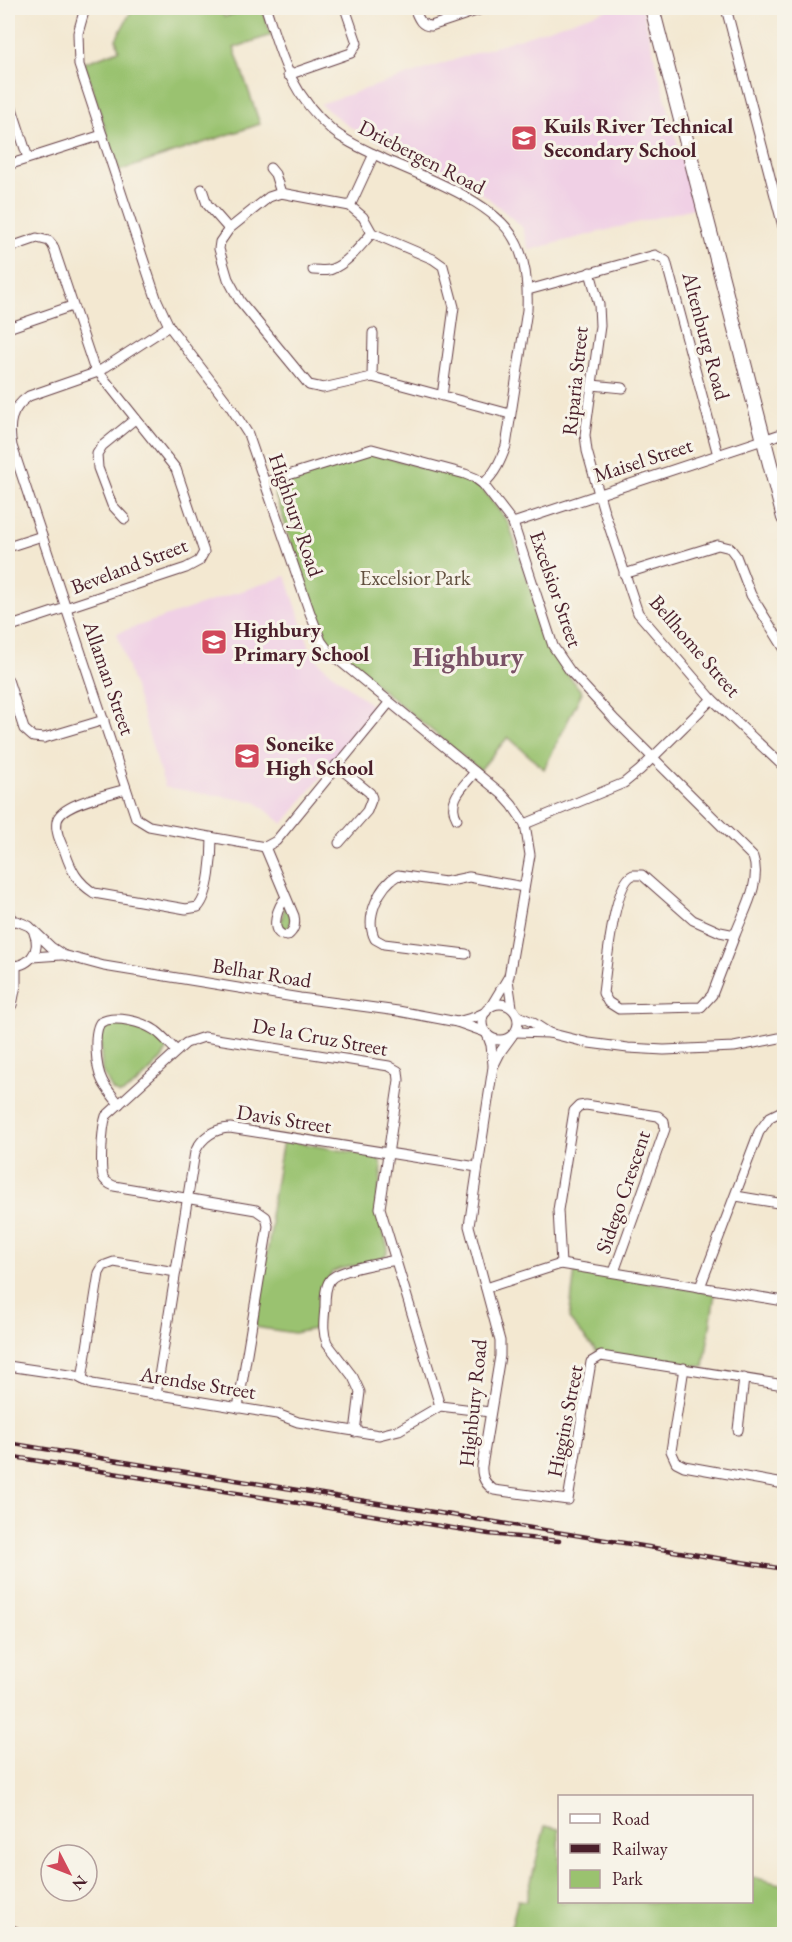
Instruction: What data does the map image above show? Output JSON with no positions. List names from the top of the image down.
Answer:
{
  "streets": {
    "street": [
      "Driebergen Road",
      "Altenburg Road",
      "Riparia Street",
      "Maisel Street",
      "Highbury Road",
      "Beveland Street",
      "Excelsior Street",
      "Bellhome Street",
      "Allaman Street",
      "Belhar Road",
      "De la Cruz Street",
      "Davis Street",
      "Sidego Crescent",
      "Arendse Street",
      "Higgins Street"
    ]
  },
  "crossings": [
    ["Driebergen Road", "Altenburg Road"],
    ["Driebergen Road", "Excelsior Street"],
    ["Altenburg Road", "Riparia Street"],
    ["Altenburg Road", "Maisel Street"],
    ["Riparia Street", "Maisel Street"],
    ["Riparia Street", "Bellhome Street"],
    ["Maisel Street", "Excelsior Street"],
    ["Maisel Street", "Bellhome Street"],
    ["Highbury Road", "Excelsior Street"],
    ["Highbury Road", "Allaman Street"],
    ["Highbury Road", "Belhar Road"],
    ["Highbury Road", "Davis Street"],
    ["Highbury Road", "Higgins Street"],
    ["Beveland Street", "Allaman Street"],
    ["De la Cruz Street", "Davis Street"],
    ["De la Cruz Street", "Arendse Street"],
    ["Davis Street", "Arendse Street"]
  ],
  "districts": ["Highbury"],
  "parks": ["Excelsior Park"],
  "places": {
    "school or university": ["Kuils River Technical Secondary School", "Highbury Primary School", "Soneike High School"]
  },
  "legend": ["Road", "Railway", "Park"],
  "north": "bottom right"
}
